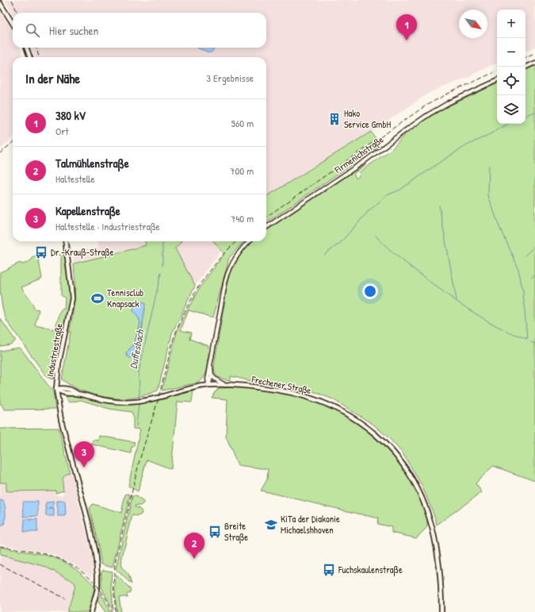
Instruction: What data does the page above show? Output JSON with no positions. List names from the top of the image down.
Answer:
{
  "streets": {
    "main road": ["Industriestraße", "Frechener Straße"],
    "street": ["Firmenichstraße"]
  },
  "crossings": [
    ["Industriestraße", "Frechener Straße"]
  ],
  "water": ["Duffesbach"],
  "places": {
    "building": ["Hako Service GmbH"],
    "bus stop": ["Dr.-Krauß-Straße", "Breite Straße", "Fuchskaulenstraße"],
    "sports": ["Tennisclub Knapsack"],
    "school or university": ["KiTa der Diakonie Michaelshhoven"]
  },
  "north": "bottom right",
  "page": {
    "map_buttons": ["+", "−"],
    "search": "Hier suchen",
    "pins": ["1", "3", "2"],
    "heading": ["In der Nähe", "3 Ergebnisse"],
    "list": [
      {
        "mark": "1",
        "name": "380 kV",
        "note": "Ort",
        "value": "560 m"
      },
      {
        "mark": "2",
        "name": "Talmühlenstraße",
        "note": "Haltestelle",
        "value": "700 m"
      },
      {
        "mark": "3",
        "name": "Kapellenstraße",
        "note": "Haltestelle · Industriestraße",
        "value": "740 m"
      }
    ]
  }
}
